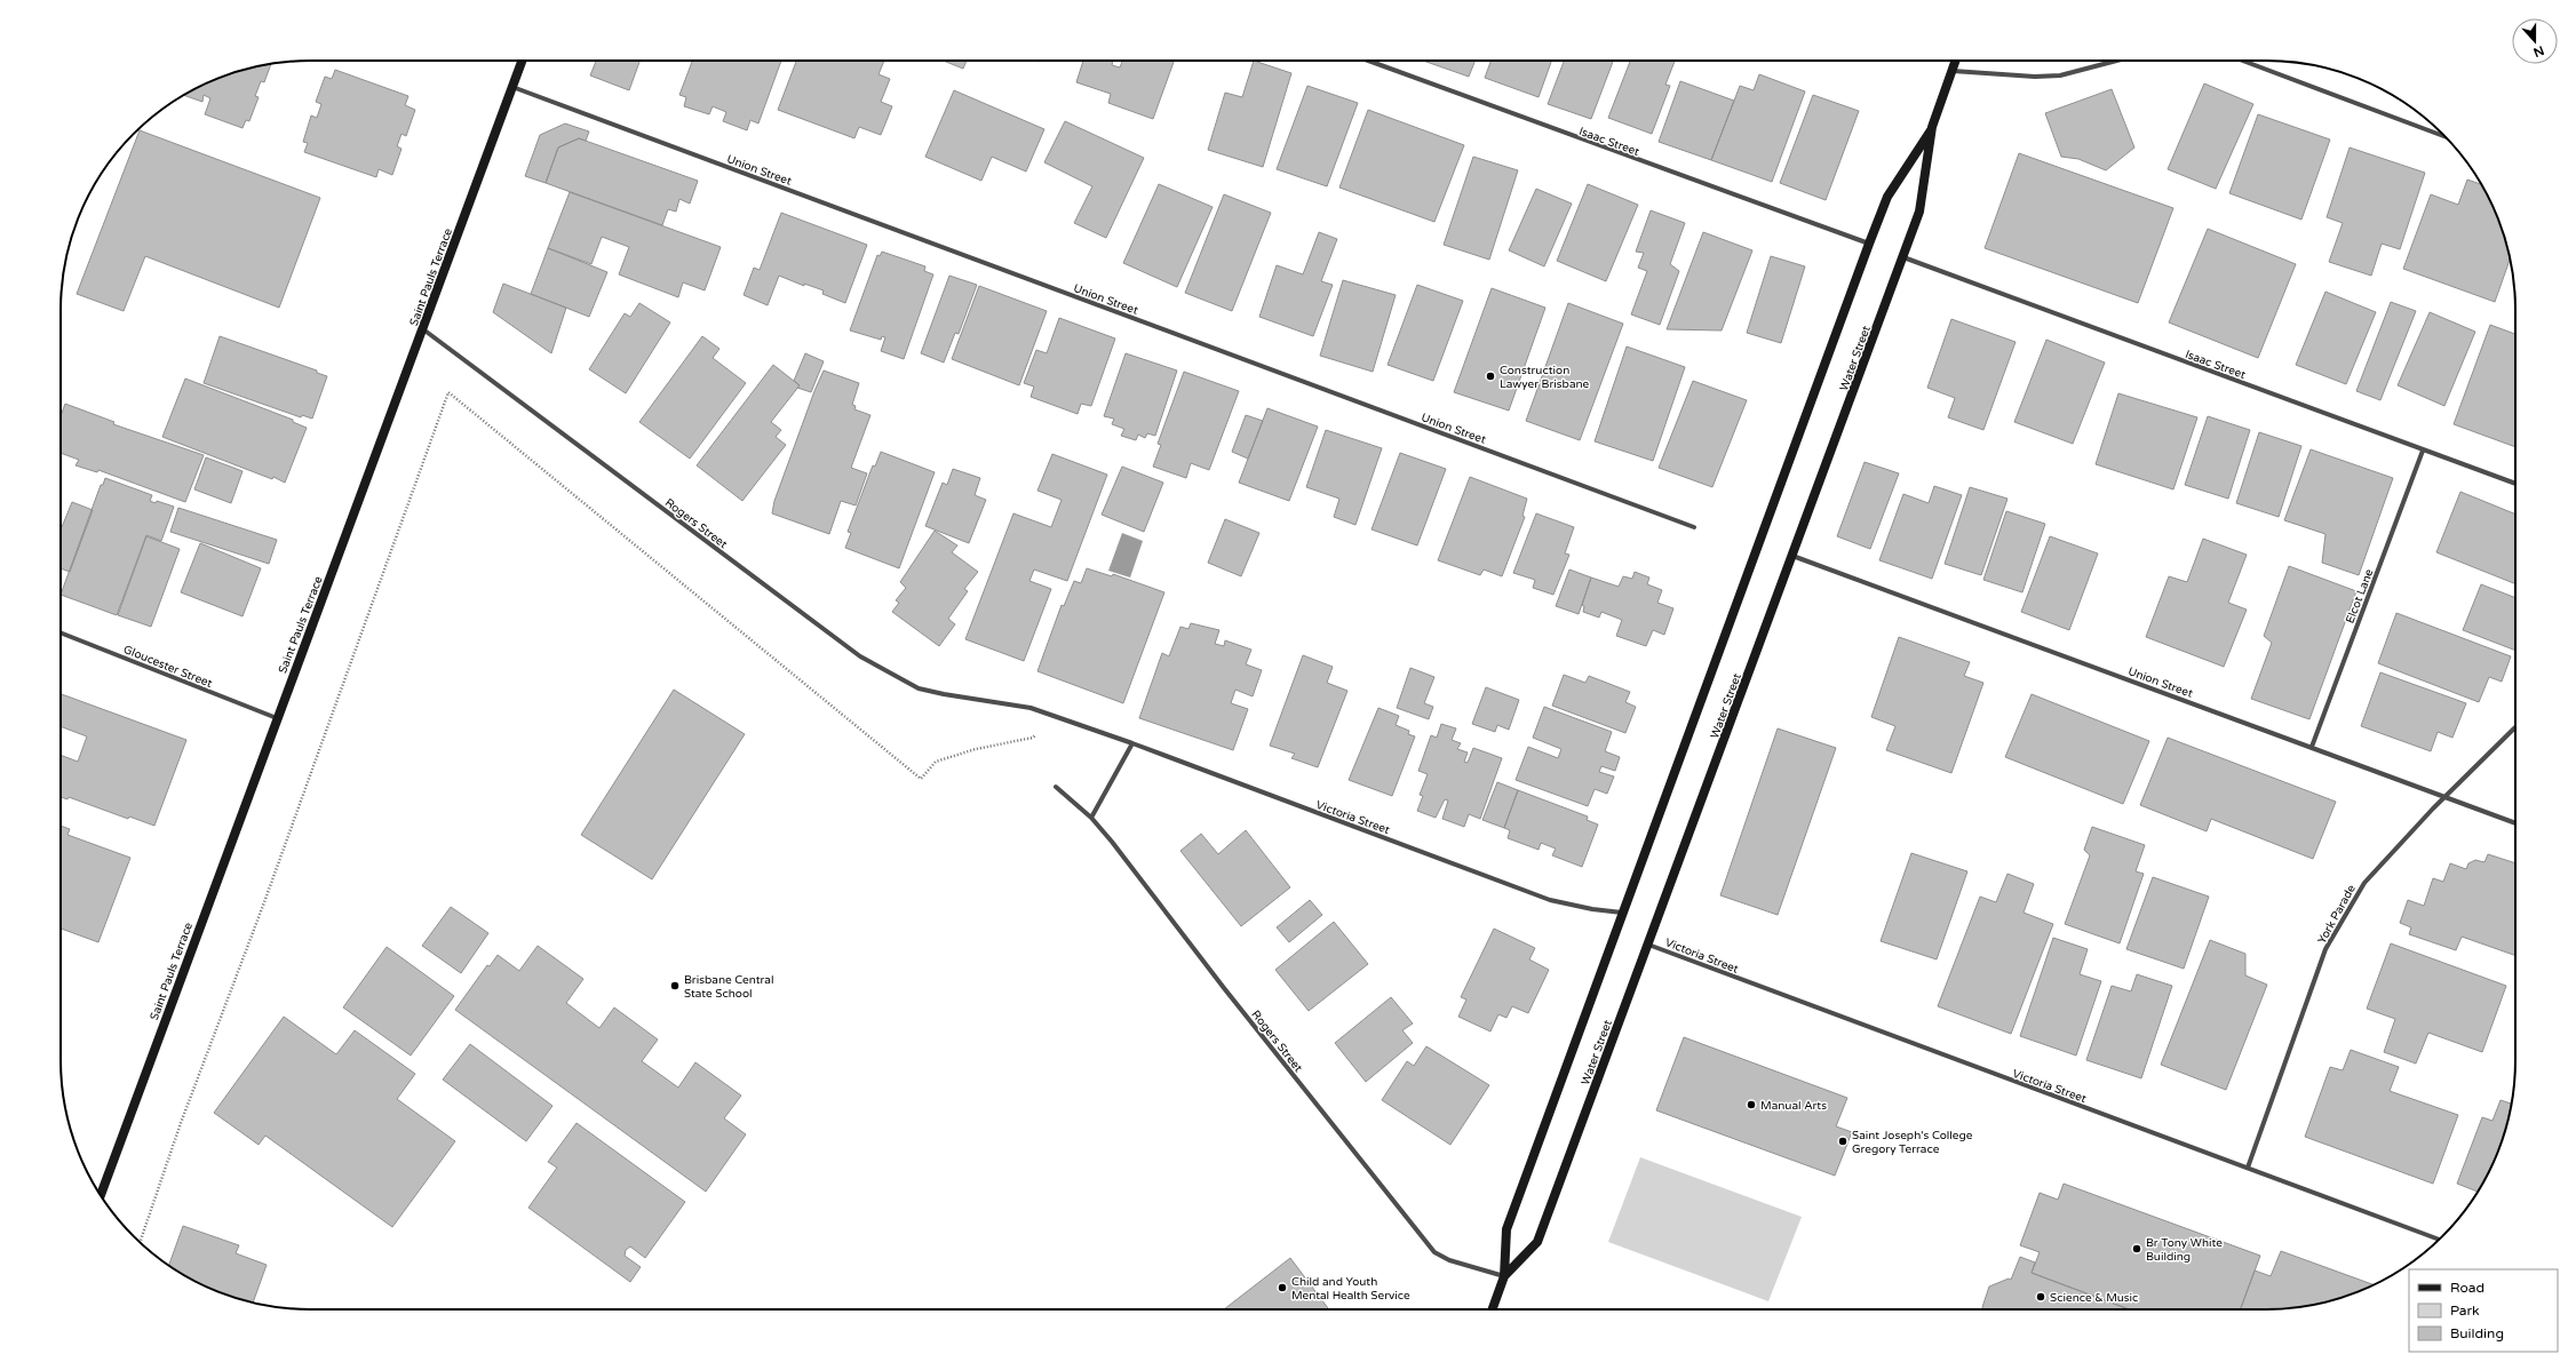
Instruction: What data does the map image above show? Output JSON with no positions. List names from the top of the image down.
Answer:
{
  "streets": {
    "main road": ["Saint Pauls Terrace", "Water Street"],
    "street": [
      "Isaac Street",
      "Union Street",
      "Rogers Street",
      "Elcot Lane",
      "Gloucester Street",
      "Victoria Street",
      "York Parade"
    ]
  },
  "crossings": [
    ["Isaac Street", "Water Street"],
    ["Isaac Street", "Elcot Lane"],
    ["Union Street", "Saint Pauls Terrace"],
    ["Union Street", "Water Street"],
    ["Union Street", "Elcot Lane"],
    ["Union Street", "York Parade"],
    ["Saint Pauls Terrace", "Rogers Street"],
    ["Saint Pauls Terrace", "Gloucester Street"],
    ["Water Street", "Rogers Street"],
    ["Water Street", "Victoria Street"],
    ["Rogers Street", "Victoria Street"],
    ["Victoria Street", "York Parade"]
  ],
  "places": [
    "Construction Lawyer Brisbane",
    "Brisbane Central State School",
    "Manual Arts",
    "Saint Joseph's College Gregory Terrace",
    "Br Tony White Building",
    "Child and Youth Mental Health Service",
    "Science & Music"
  ],
  "legend": ["Road", "Park", "Building"],
  "north": "bottom"
}
